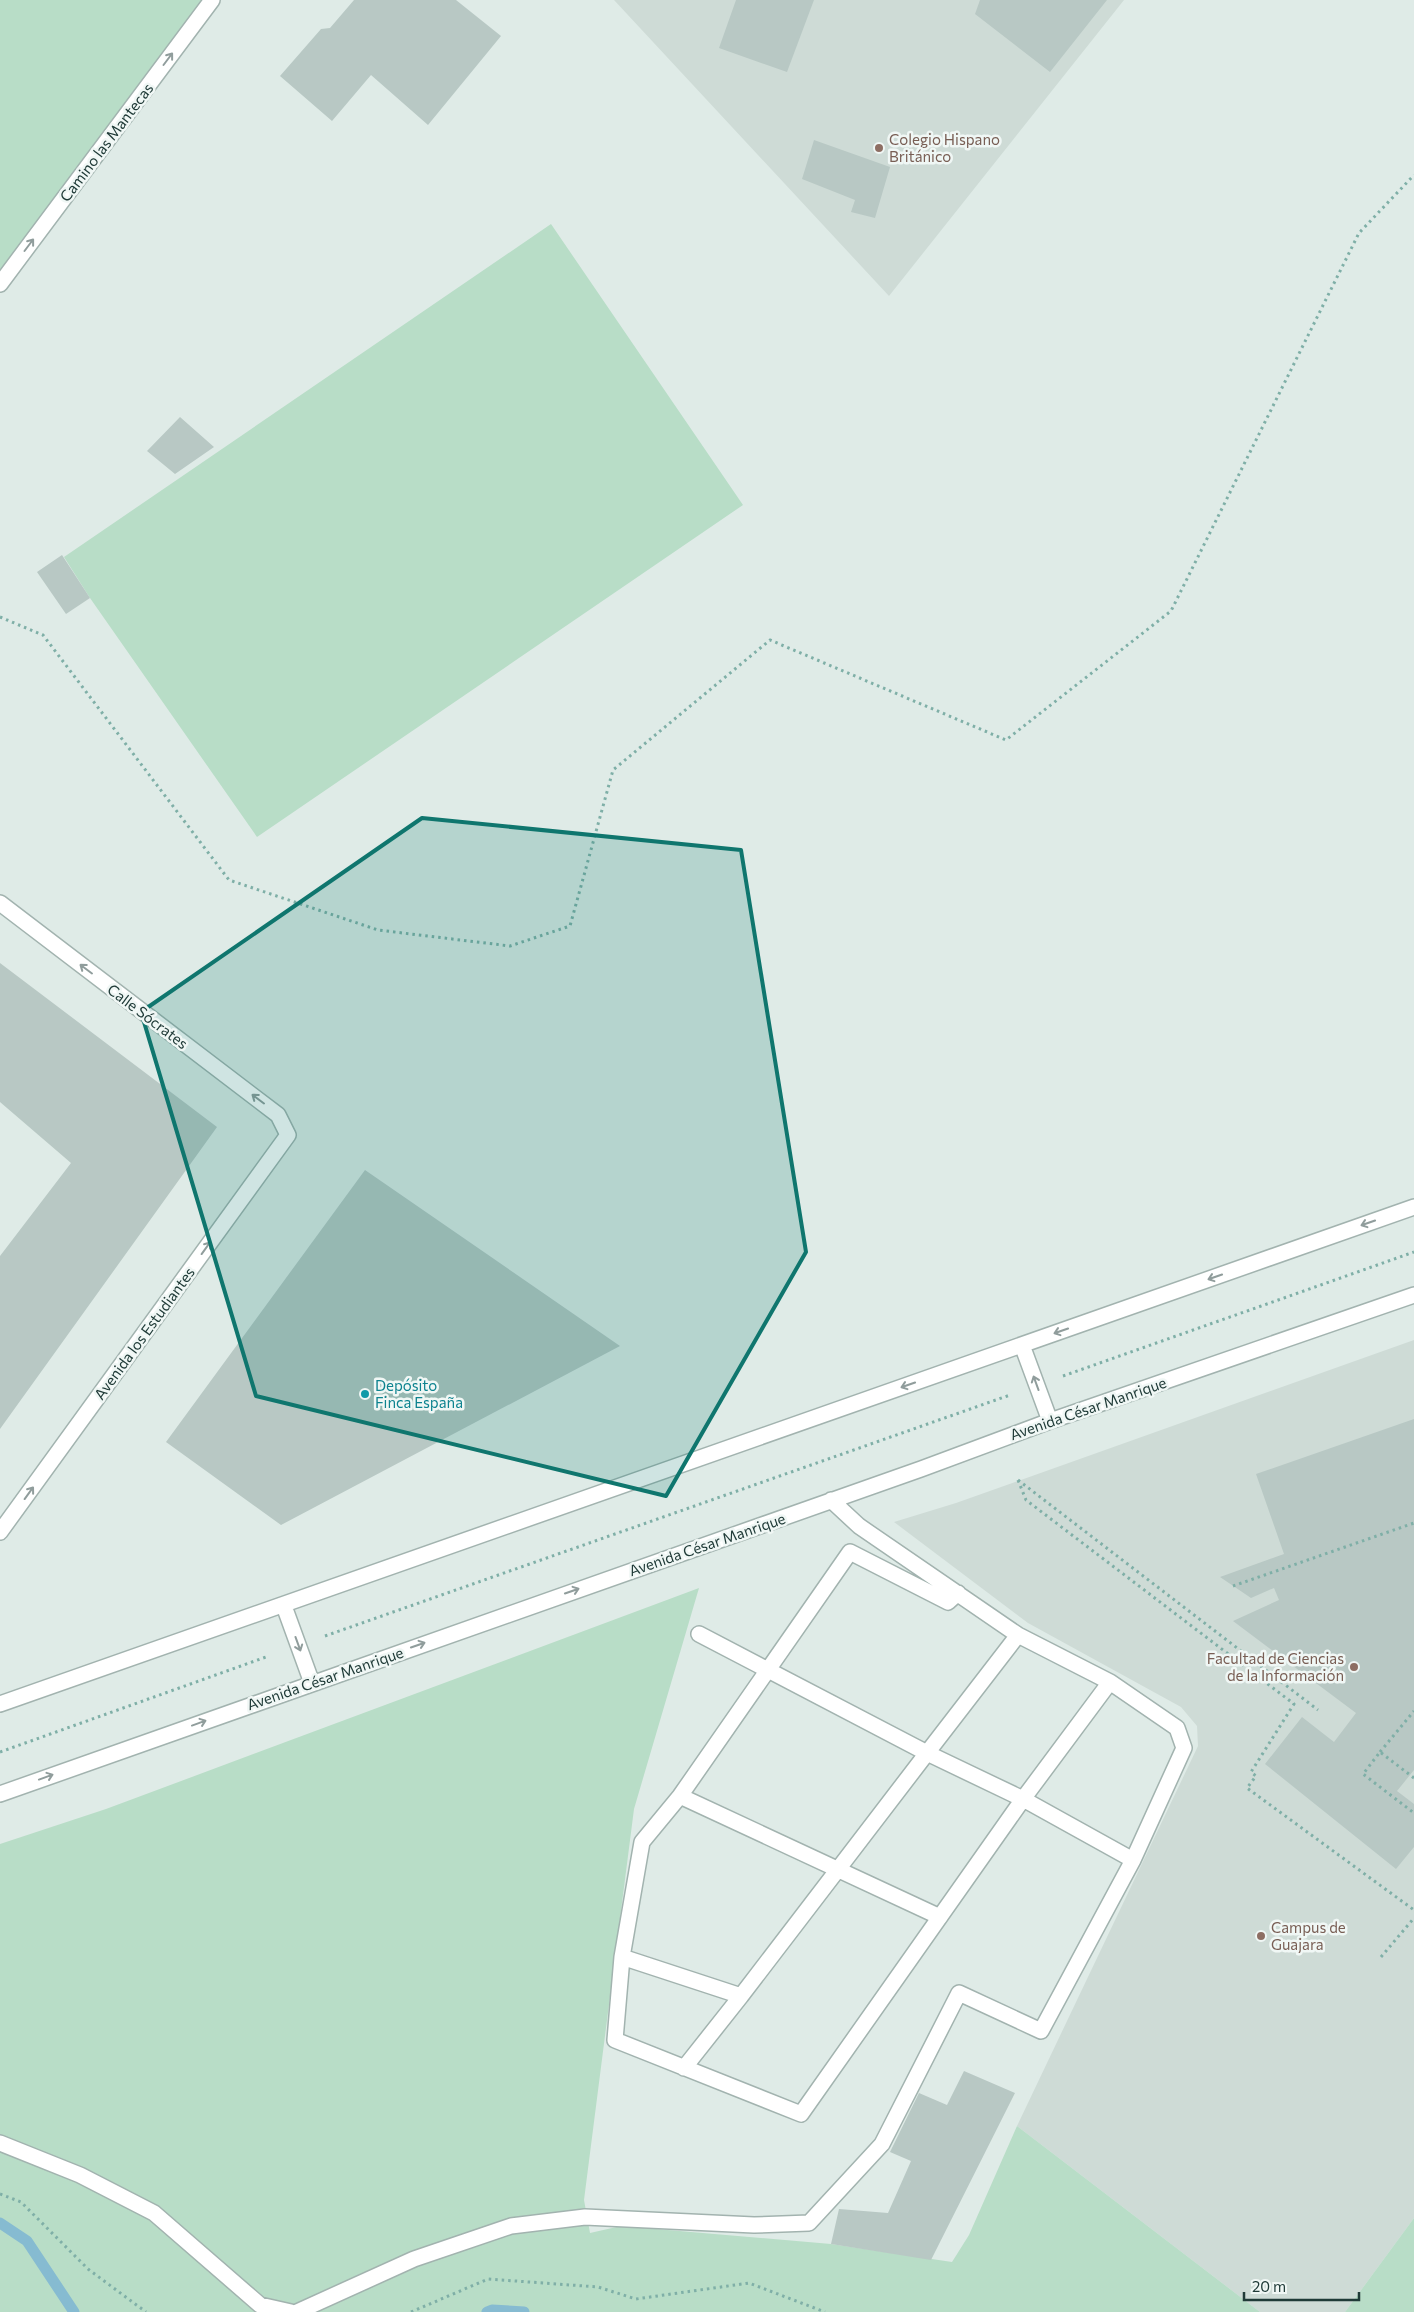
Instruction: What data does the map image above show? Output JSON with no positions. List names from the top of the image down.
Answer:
{
  "streets": {
    "street": [
      "Camino las Mantecas",
      "Calle Sócrates",
      "Avenida los Estudiantes",
      "Avenida César Manrique"
    ]
  },
  "crossings": [
    ["Calle Sócrates", "Avenida los Estudiantes"]
  ],
  "one_way": ["Camino las Mantecas", "Calle Sócrates", "Avenida los Estudiantes"],
  "places": [
    "Colegio Hispano Británico",
    "Depósito Finca España",
    "Facultad de Ciencias de la Información",
    "Campus de Guajara"
  ],
  "scale_bar": "20 m"
}
